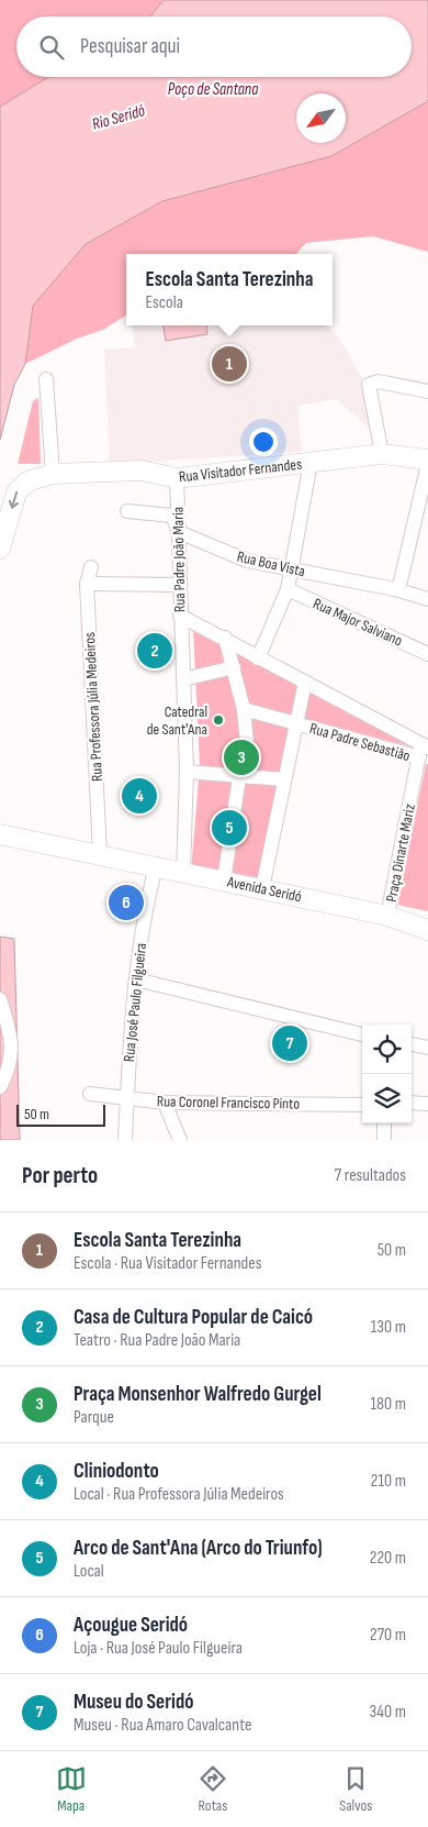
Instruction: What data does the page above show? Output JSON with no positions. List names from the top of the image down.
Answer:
{
  "streets": {
    "main road": ["Rua Visitador Fernandes", "Avenida Seridó"],
    "street": [
      "Rua Padre João Maria",
      "Rua Boa Vista",
      "Rua Major Salviano",
      "Rua Professora Júlia Medeiros",
      "Rua Padre Sebastião",
      "Praça Dinarte Mariz",
      "Rua José Paulo Filgueira",
      "Rua Coronel Francisco Pinto"
    ]
  },
  "crossings": [
    ["Rua Visitador Fernandes", "Rua Padre João Maria"],
    ["Rua Padre João Maria", "Rua Boa Vista"],
    ["Rua Padre João Maria", "Rua Padre Sebastião"],
    ["Rua Padre João Maria", "Avenida Seridó"],
    ["Rua Professora Júlia Medeiros", "Avenida Seridó"],
    ["Rua Padre Sebastião", "Praça Dinarte Mariz"],
    ["Praça Dinarte Mariz", "Avenida Seridó"],
    ["Avenida Seridó", "Rua José Paulo Filgueira"],
    ["Rua José Paulo Filgueira", "Rua Coronel Francisco Pinto"]
  ],
  "water": ["Poço de Santana", "Rio Seridó"],
  "places": ["Catedral de Sant'Ana"],
  "scale_bar": "50 m",
  "north": "bottom left",
  "page": {
    "search": "Pesquisar aqui",
    "popup": ["Escola Santa Terezinha", "Escola"],
    "pins": [
      "1",
      "2",
      "3",
      "4",
      "5",
      "6",
      "7"
    ],
    "scale": "50 m",
    "heading": ["Por perto", "7 resultados"],
    "list": [
      {
        "mark": "1",
        "name": "Escola Santa Terezinha",
        "note": "Escola · Rua Visitador Fernandes",
        "value": "50 m"
      },
      {
        "mark": "2",
        "name": "Casa de Cultura Popular de Caicó",
        "note": "Teatro · Rua Padre João Maria",
        "value": "130 m"
      },
      {
        "mark": "3",
        "name": "Praça Monsenhor Walfredo Gurgel",
        "note": "Parque",
        "value": "180 m"
      },
      {
        "mark": "4",
        "name": "Cliniodonto",
        "note": "Local · Rua Professora Júlia Medeiros",
        "value": "210 m"
      },
      {
        "mark": "5",
        "name": "Arco de Sant'Ana (Arco do Triunfo)",
        "note": "Local",
        "value": "220 m"
      },
      {
        "mark": "6",
        "name": "Açougue Seridó",
        "note": "Loja · Rua José Paulo Filgueira",
        "value": "270 m"
      },
      {
        "mark": "7",
        "name": "Museu do Seridó",
        "note": "Museu · Rua Amaro Cavalcante",
        "value": "340 m"
      }
    ],
    "nav": ["Mapa", "Rotas", "Salvos"]
  }
}
